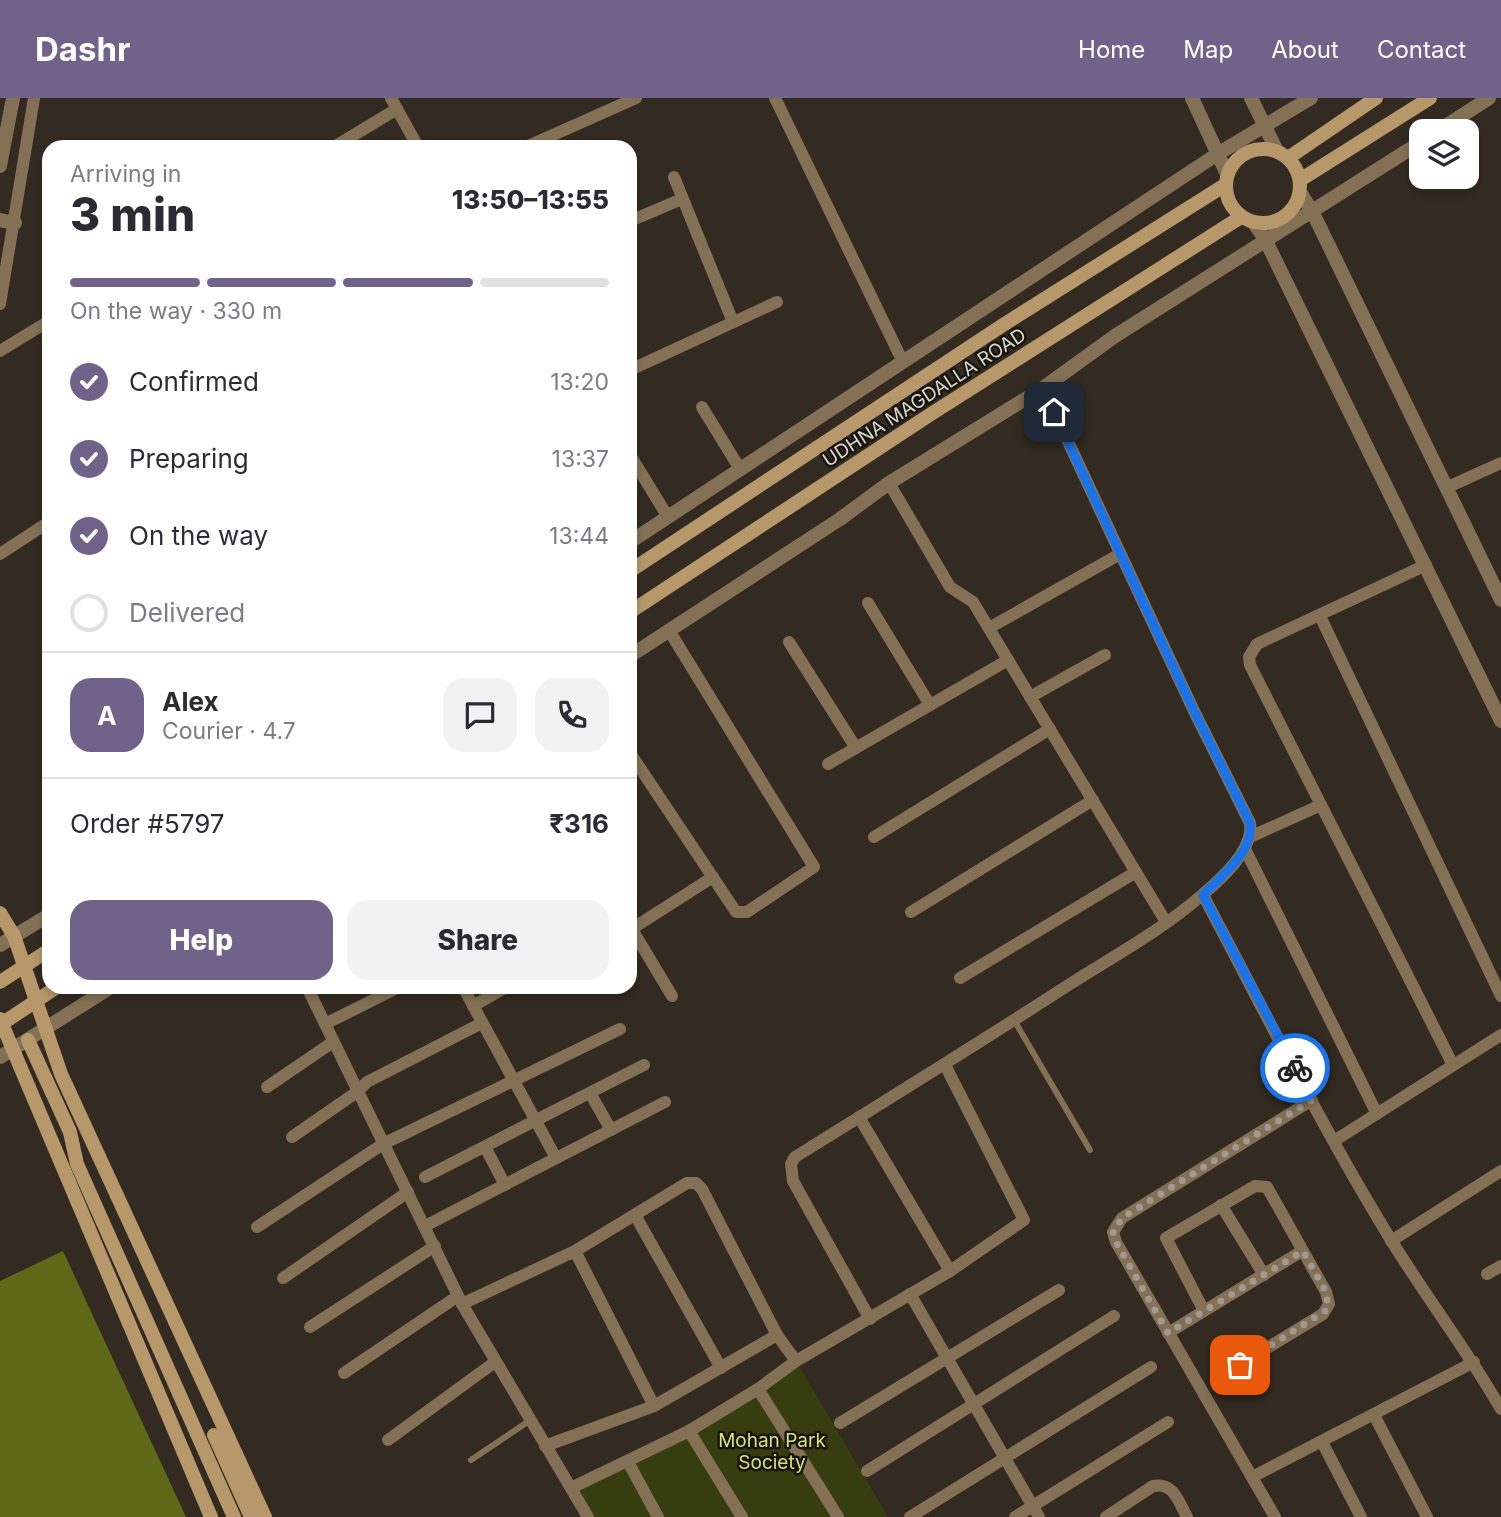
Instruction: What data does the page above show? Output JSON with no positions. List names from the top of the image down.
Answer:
{
  "streets": {
    "main road": ["UDHNA MAGDALLA ROAD"]
  },
  "parks": ["Mohan Park Society"],
  "page": {
    "header": "Dashr",
    "nav": [
      "Home",
      "Map",
      "About",
      "Contact"
    ],
    "heading": ["3 min", "Arriving in", "13:50–13:55"],
    "panel": [
      "Alex",
      "Courier · 4.7",
      "Order #5797",
      "₹316"
    ],
    "bar": "On the way · 330 m",
    "list": [
      ["Confirmed", "13:20"],
      ["Preparing", "13:37"],
      ["On the way", "13:44"],
      "Delivered"
    ],
    "round": "A",
    "buttons": ["Help", "Share"]
  }
}
